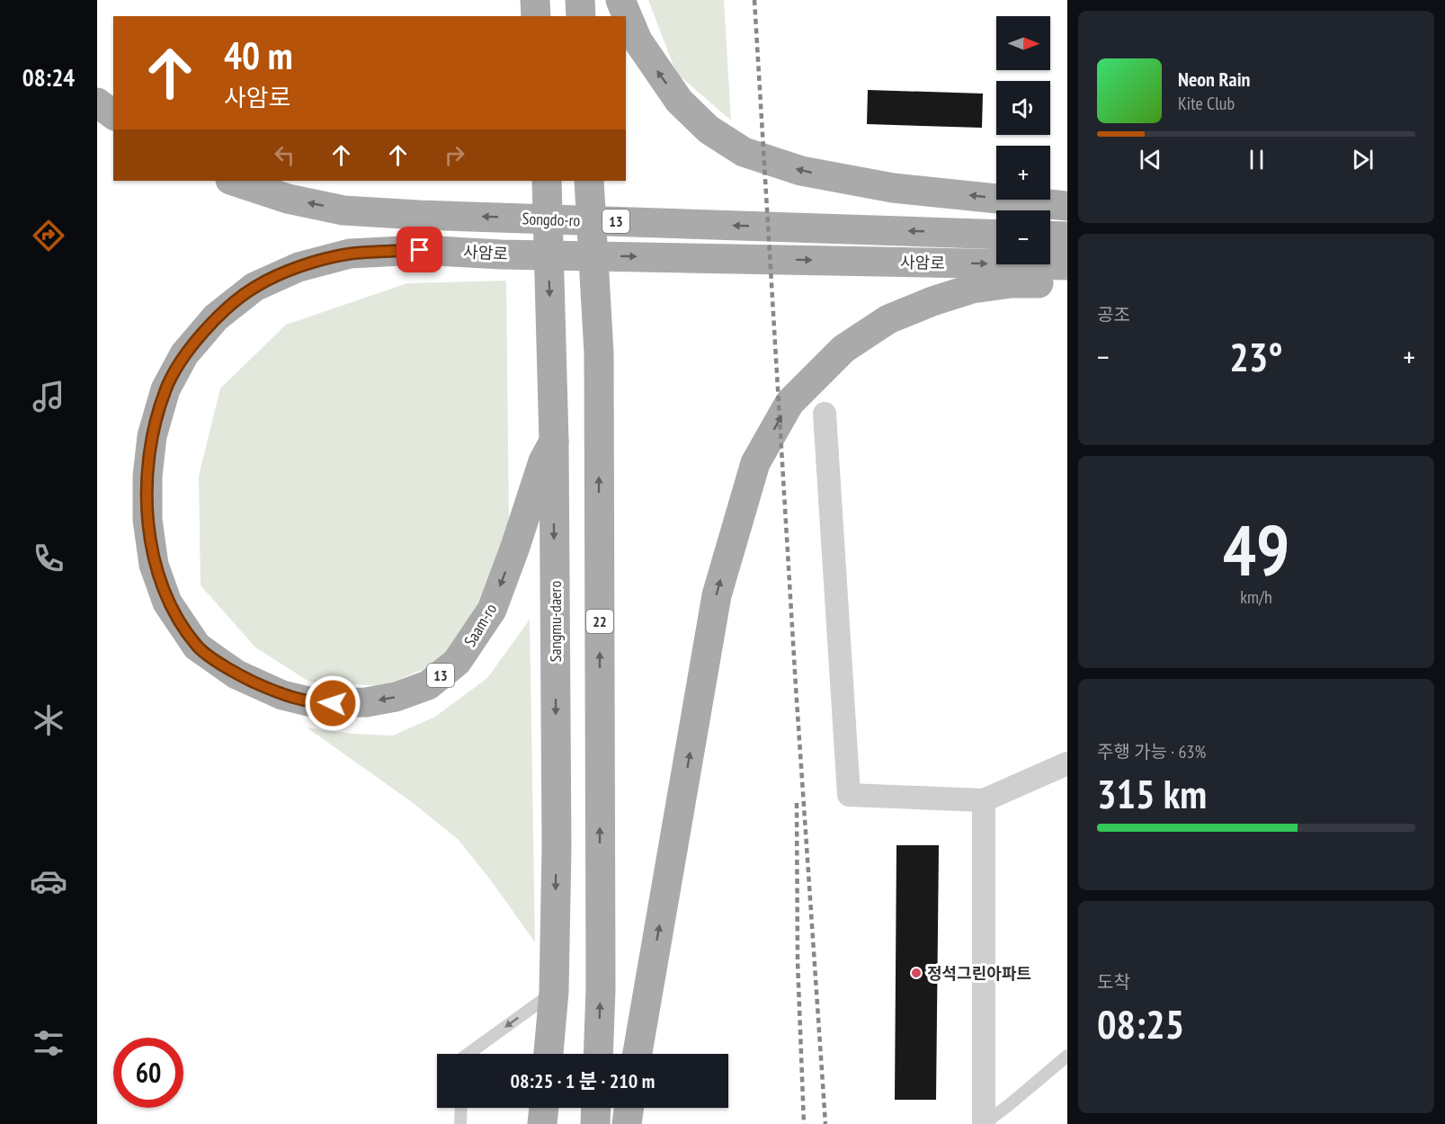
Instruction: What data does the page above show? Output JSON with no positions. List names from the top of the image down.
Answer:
{
  "streets": {
    "main road": [
      "Songdo-ro",
      "13",
      "사암로",
      "Sangmu-daero",
      "22",
      "Saam-ro"
    ]
  },
  "crossings": [
    ["사암로", "Saam-ro"],
    ["Sangmu-daero", "Saam-ro"]
  ],
  "one_way": ["Songdo-ro"],
  "places": ["정석그린아파트"],
  "north": "right",
  "page": {
    "tabs": "08:24",
    "map_buttons": ["+", "−"],
    "turn": ["40 m", "사암로"],
    "song": ["Neon Rain", "Kite Club"],
    "tile": [
      "공조",
      ["49", "km/h"],
      ["주행 가능 · 63%", "315 km"],
      ["도착", "08:25"]
    ],
    "heat": ["−", "23°", "+"],
    "limit": "60",
    "trip": "08:25 · 1 분 · 210 m"
  }
}
